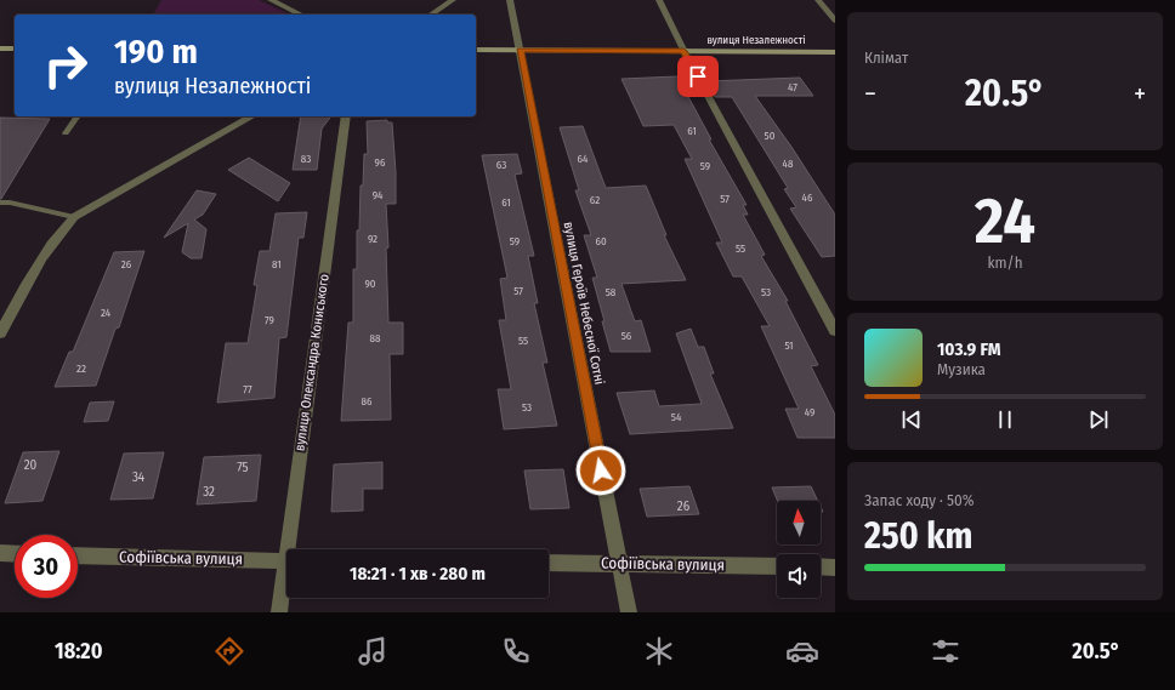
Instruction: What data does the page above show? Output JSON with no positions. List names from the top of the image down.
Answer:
{
  "streets": {
    "main road": ["вулиця Незалежності"],
    "street": ["вулиця Героїв Небесної Сотні", "вулиця Олександра Кониського", "Софіївська вулиця"]
  },
  "crossings": [
    ["вулиця Незалежності", "вулиця Героїв Небесної Сотні"],
    ["вулиця Героїв Небесної Сотні", "Софіївська вулиця"]
  ],
  "house_numbers": [
    "47",
    "61",
    "50",
    "83",
    "64",
    "96",
    "48",
    "63",
    "59",
    "94",
    "46",
    "57",
    "62",
    "61",
    "92",
    "59",
    "60",
    "55",
    "26",
    "81",
    "90",
    "57",
    "58",
    "53",
    "24",
    "79",
    "56",
    "88",
    "55",
    "51",
    "22",
    "77",
    "86",
    "53",
    "49",
    "54",
    "20",
    "75",
    "34",
    "32",
    "26"
  ],
  "north": "top",
  "page": {
    "tile": [
      "Клімат",
      ["24", "km/h"],
      ["Запас ходу · 50%", "250 km"]
    ],
    "turn": ["190 m", "вулиця Незалежності"],
    "heat": ["−", "20.5°", "+"],
    "song": ["103.9 FM", "Музика"],
    "limit": "30",
    "trip": "18:21 · 1 хв · 280 m",
    "tabs": ["18:20", "20.5°"]
  }
}
